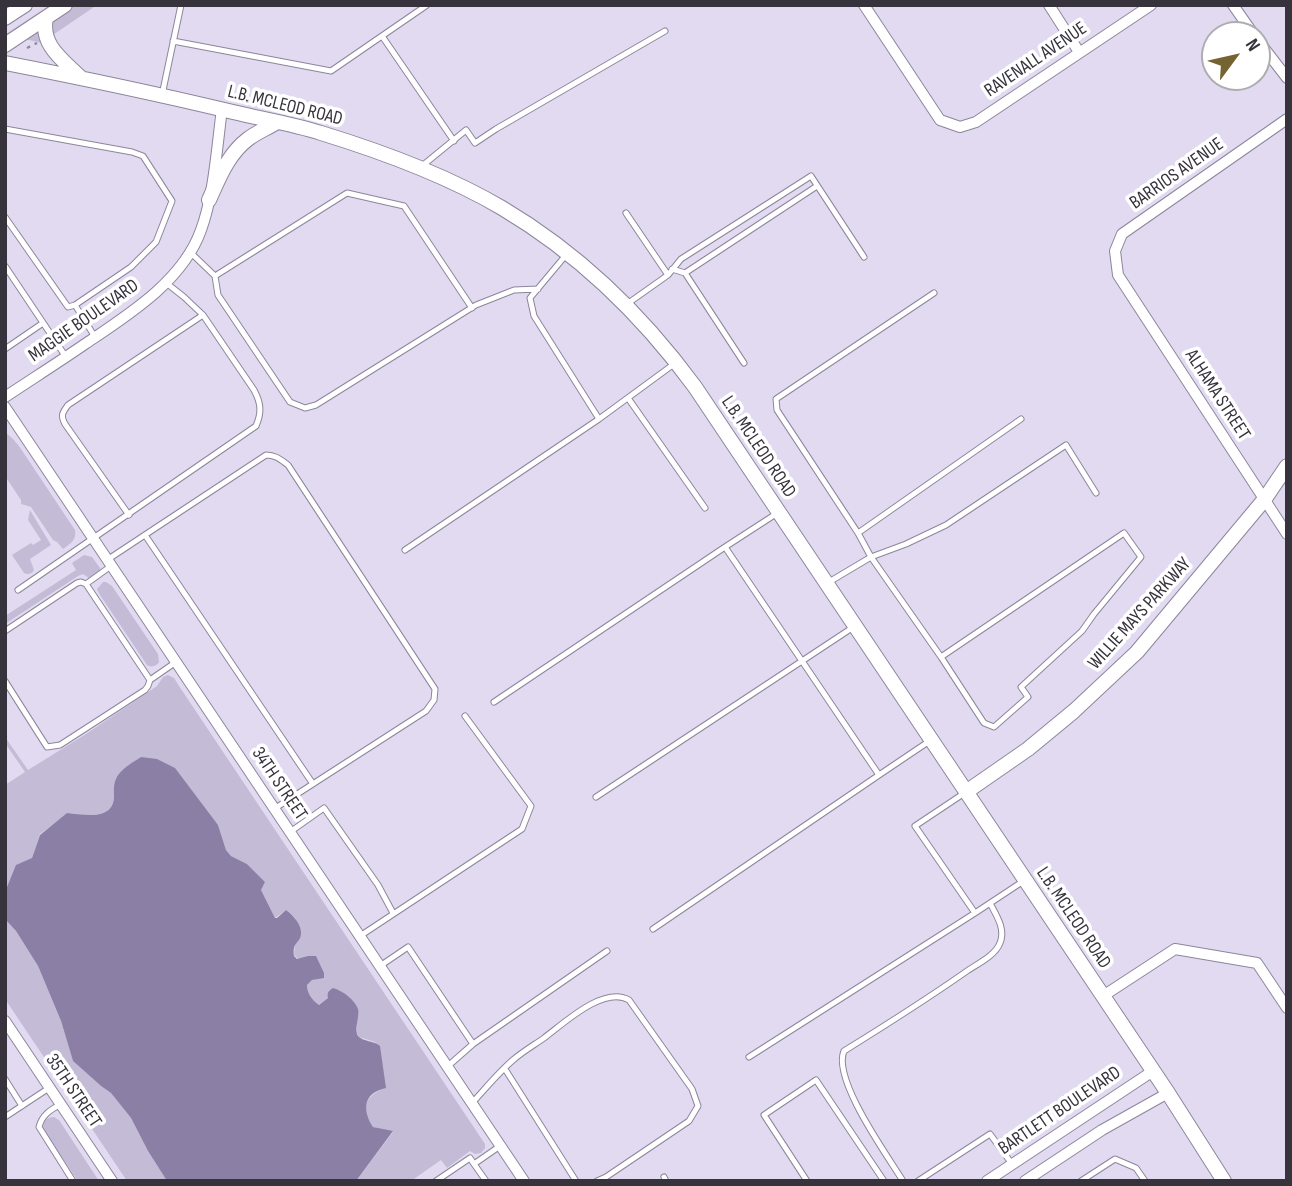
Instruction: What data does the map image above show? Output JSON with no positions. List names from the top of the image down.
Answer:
{
  "streets": {
    "street": [
      "RAVENALL AVENUE",
      "L.B. MCLEOD ROAD",
      "BARRIOS AVENUE",
      "MAGGIE BOULEVARD",
      "ALHAMA STREET",
      "WILLIE MAYS PARKWAY",
      "34TH STREET",
      "35TH STREET",
      "BARTLETT BOULEVARD"
    ]
  },
  "crossings": [
    ["L.B. MCLEOD ROAD", "MAGGIE BOULEVARD"],
    ["L.B. MCLEOD ROAD", "WILLIE MAYS PARKWAY"],
    ["L.B. MCLEOD ROAD", "BARTLETT BOULEVARD"],
    ["BARRIOS AVENUE", "ALHAMA STREET"],
    ["ALHAMA STREET", "WILLIE MAYS PARKWAY"]
  ],
  "north": "top right"
}
